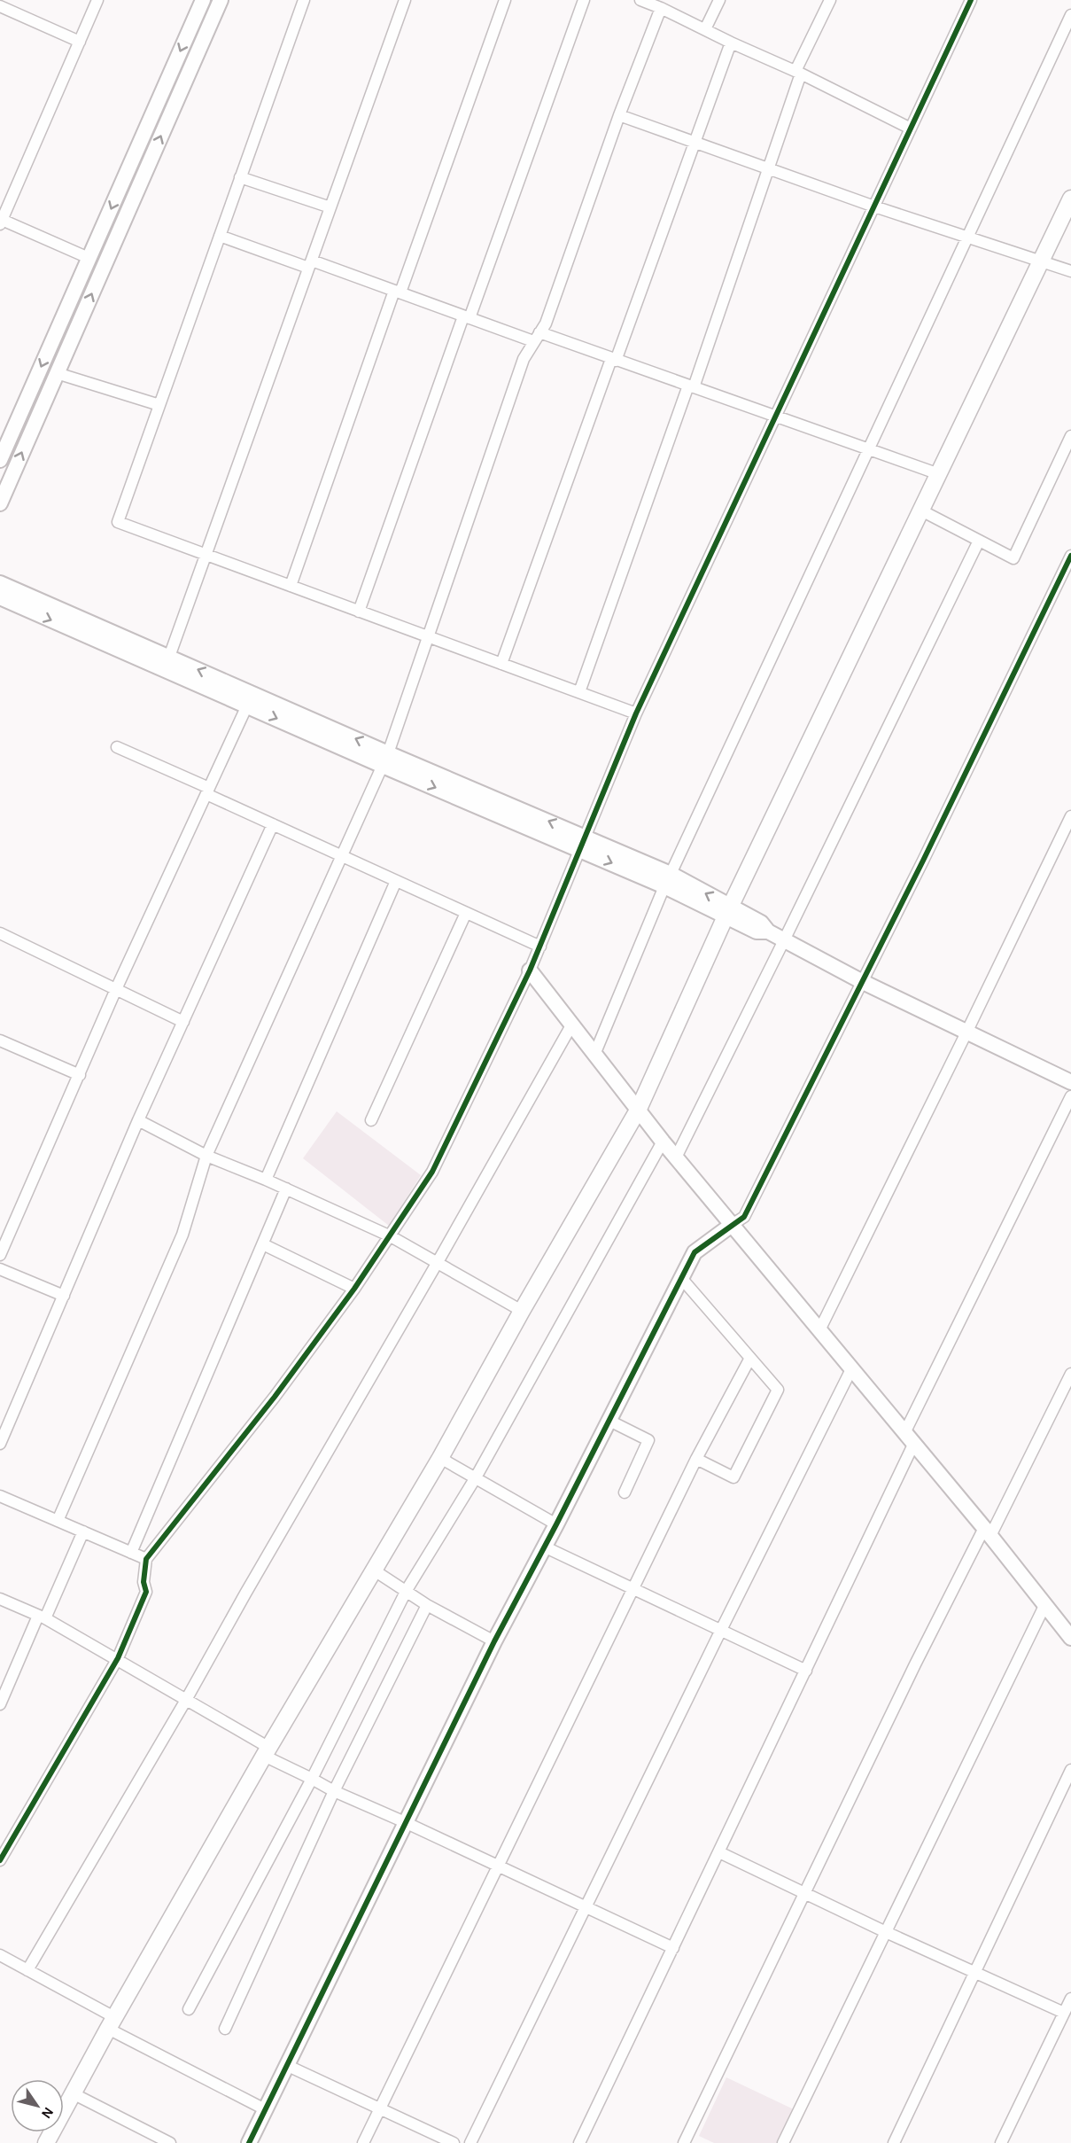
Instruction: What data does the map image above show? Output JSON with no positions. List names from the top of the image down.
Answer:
{
  "north": "bottom right"
}
